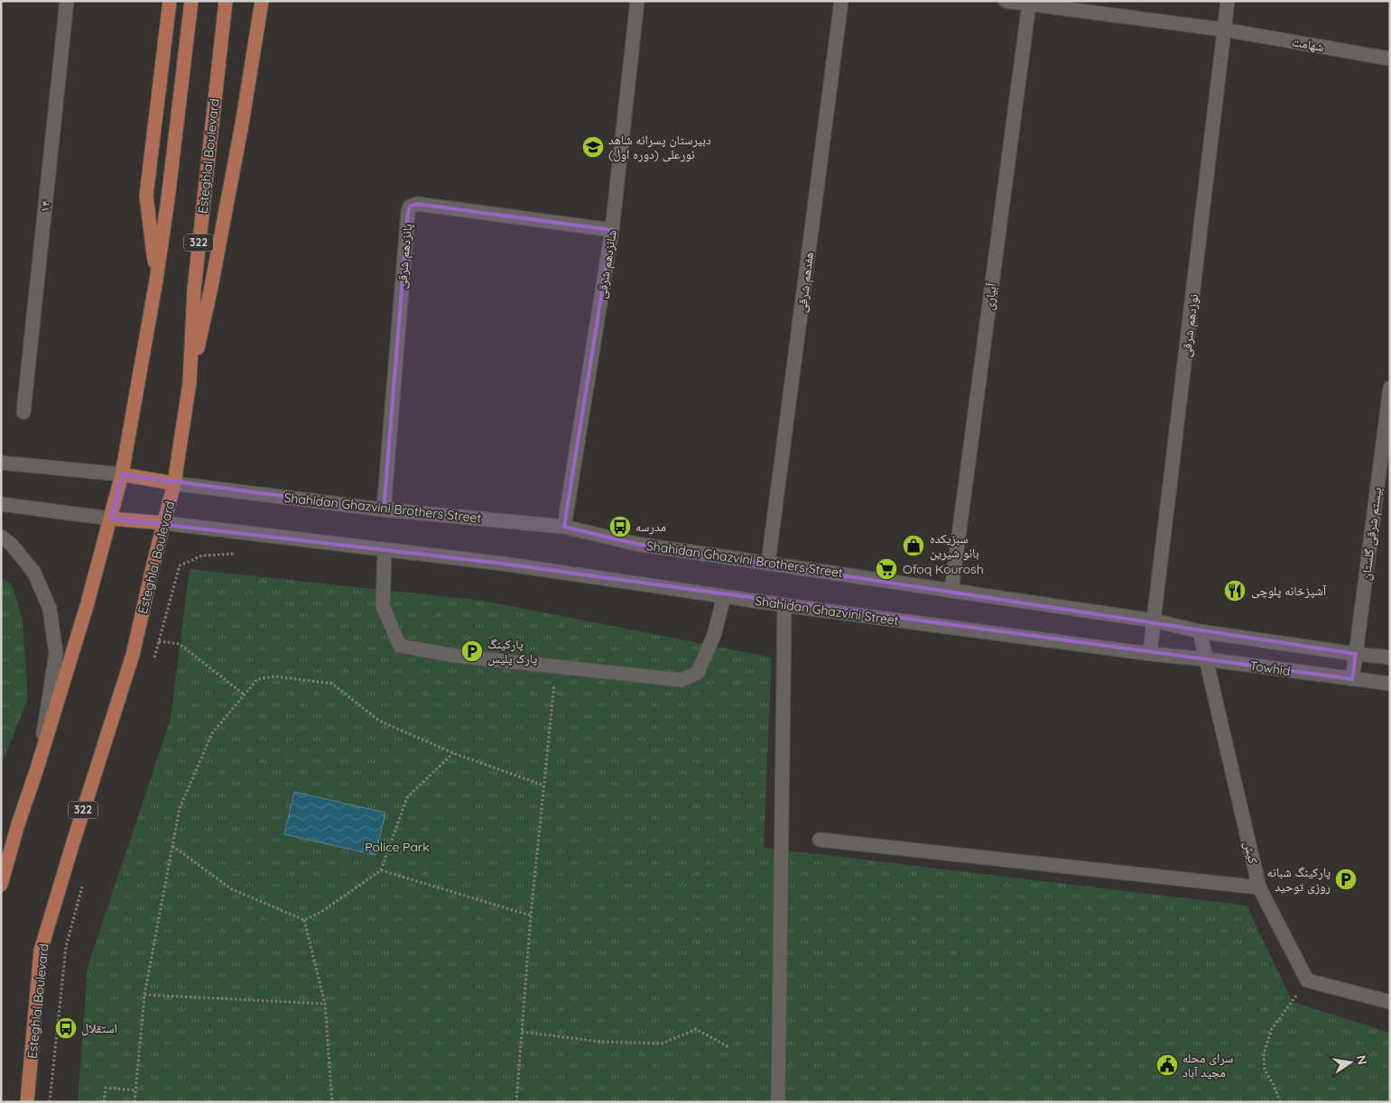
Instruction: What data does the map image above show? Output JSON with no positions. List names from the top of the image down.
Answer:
{
  "streets": {
    "main road": ["Esteghlal Boulevard", "322"],
    "street": [
      "شهامت",
      "۱۴",
      "پانزدهم شرقی",
      "شانزدهم شرقی",
      "هفدهم شرقی",
      "آبیاری",
      "نوزدهم شرقی",
      "Shahidan Ghazvini Brothers Street",
      "بیستم شرقی گلستان",
      "Shahidan Ghazvini Street",
      "Towhid",
      "کیش"
    ]
  },
  "crossings": [
    ["شهامت", "آبیاری"],
    ["شهامت", "نوزدهم شرقی"],
    ["Esteghlal Boulevard", "Shahidan Ghazvini Brothers Street"],
    ["پانزدهم شرقی", "شانزدهم شرقی"],
    ["پانزدهم شرقی", "Shahidan Ghazvini Brothers Street"],
    ["شانزدهم شرقی", "Shahidan Ghazvini Brothers Street"],
    ["هفدهم شرقی", "Shahidan Ghazvini Brothers Street"],
    ["آبیاری", "Shahidan Ghazvini Brothers Street"],
    ["نوزدهم شرقی", "Shahidan Ghazvini Brothers Street"],
    ["نوزدهم شرقی", "Shahidan Ghazvini Street"],
    ["نوزدهم شرقی", "Towhid"],
    ["Shahidan Ghazvini Brothers Street", "Towhid"],
    ["بیستم شرقی گلستان", "Towhid"],
    ["Shahidan Ghazvini Street", "Towhid"],
    ["Towhid", "کیش"]
  ],
  "parks": ["Police Park"],
  "places": {
    "school or university": ["دبیرستان پسرانه شاهد نورعلی (دوره اول)"],
    "bus stop": ["مدرسه", "استقلال"],
    "shop": ["سبزیکده بانو شیرین"],
    "supermarket": ["Ofoq Kourosh"],
    "restaurant": ["آشپزخانه پلوچی"],
    "parking": ["پارکینگ پارک پلیس", "پارکینگ شبانه روزی توحید"],
    "public building": ["سرای محله مجید آباد"]
  },
  "north": "right"
}
